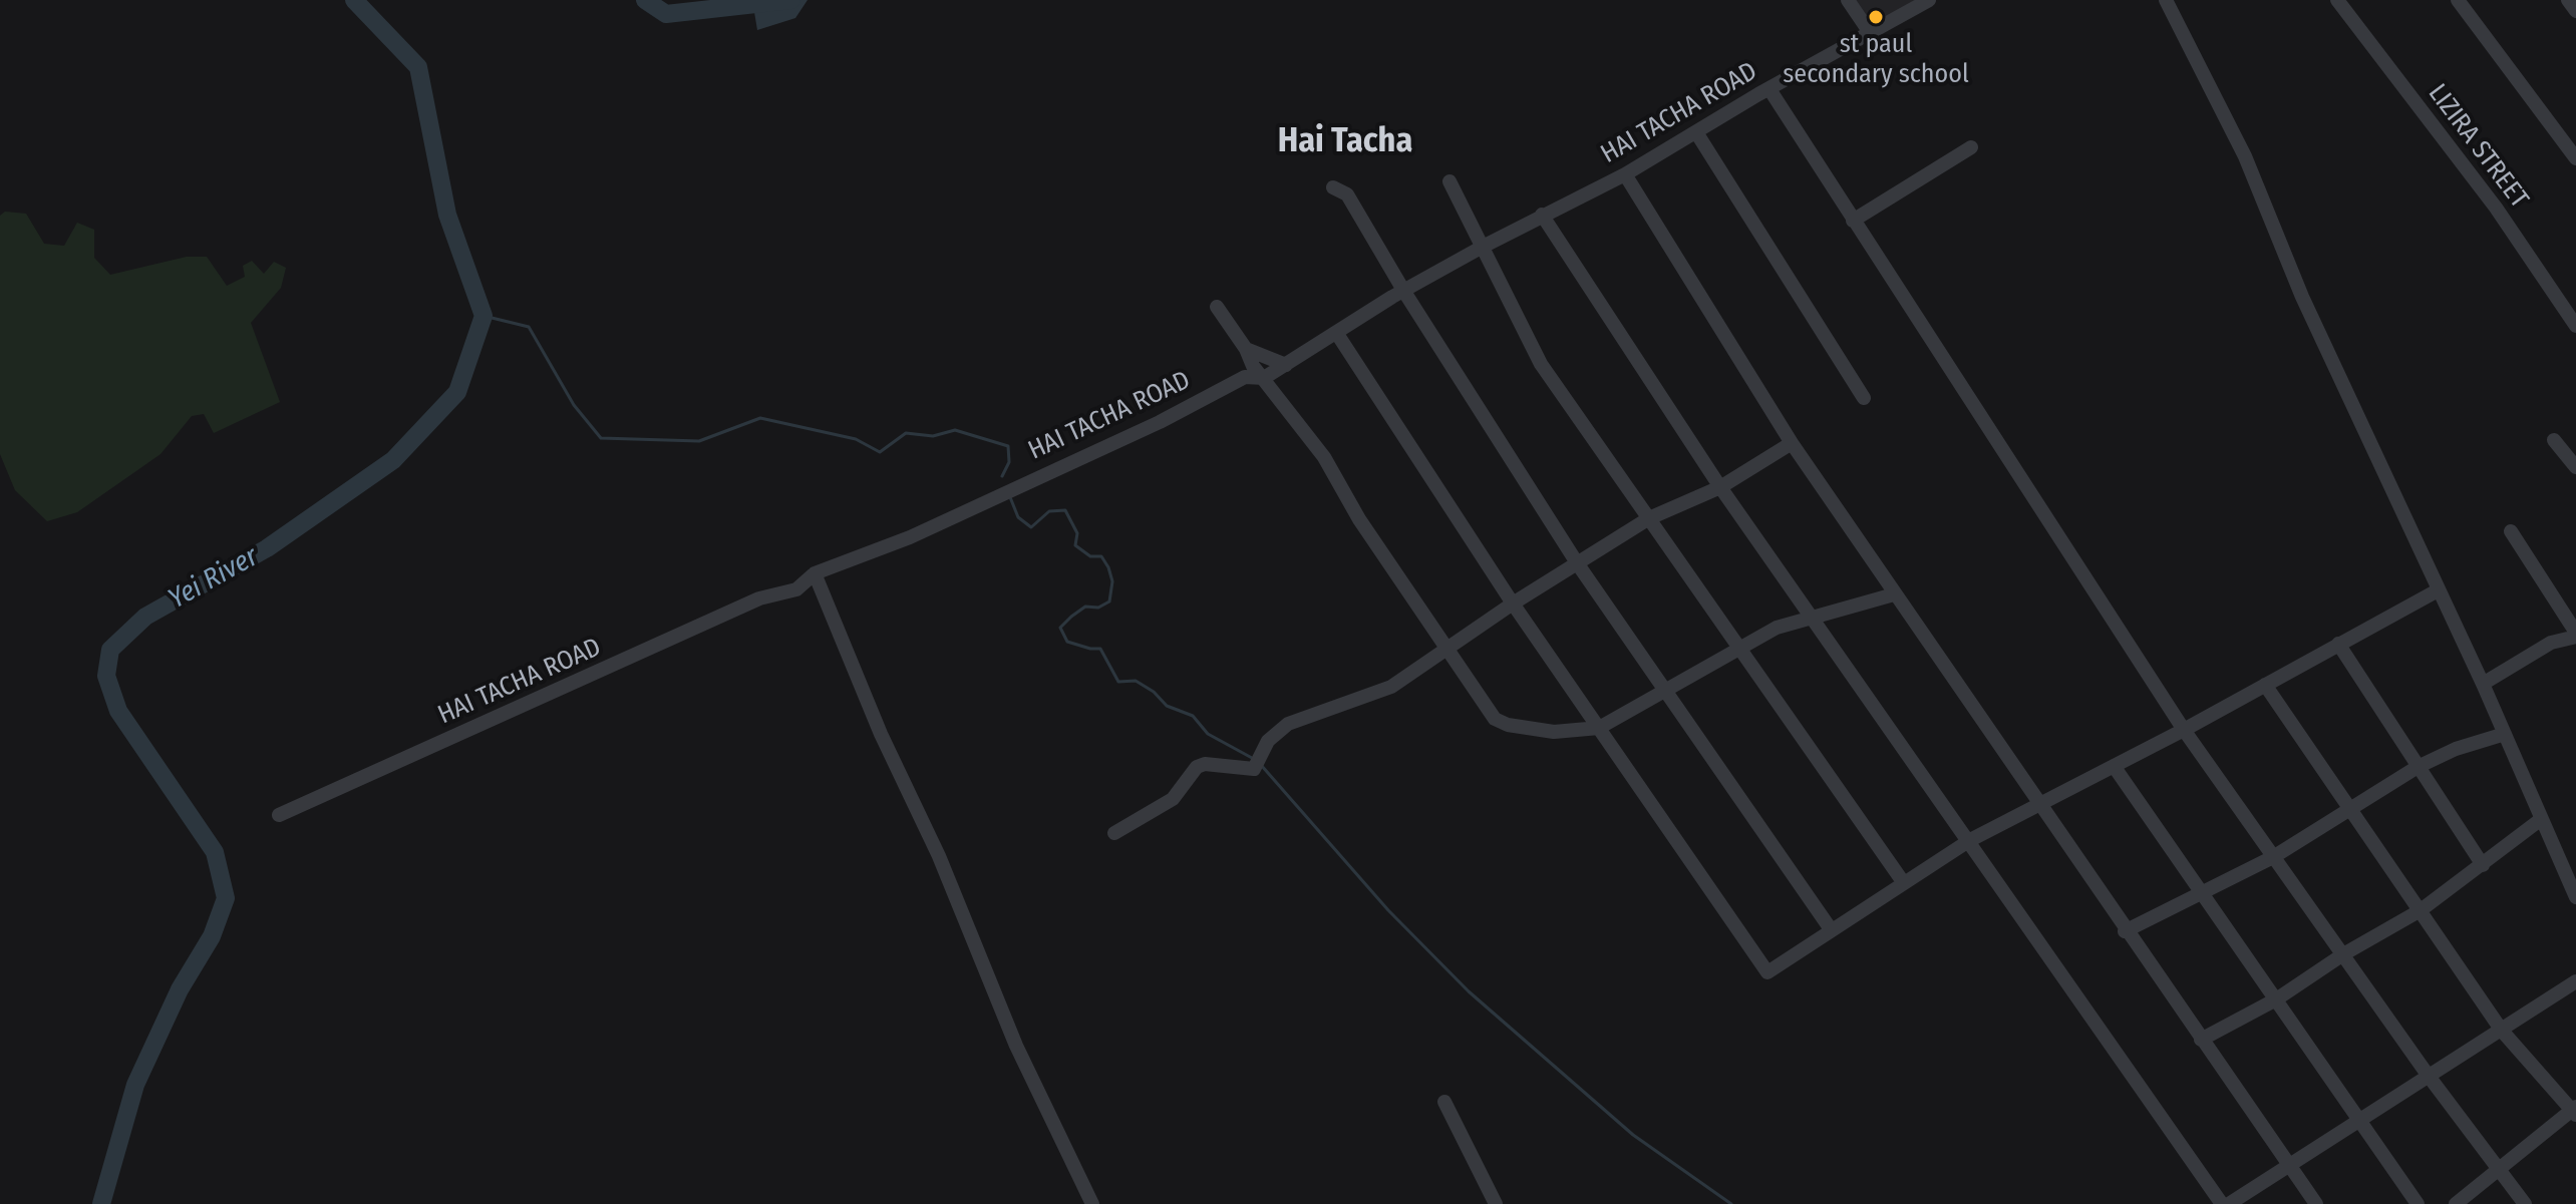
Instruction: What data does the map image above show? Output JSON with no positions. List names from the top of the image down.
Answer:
{
  "streets": {
    "street": ["HAI TACHA ROAD", "LIZIRA STREET"]
  },
  "districts": ["Hai Tacha"],
  "water": ["Yei River"],
  "places": ["st paul secondary school"]
}
